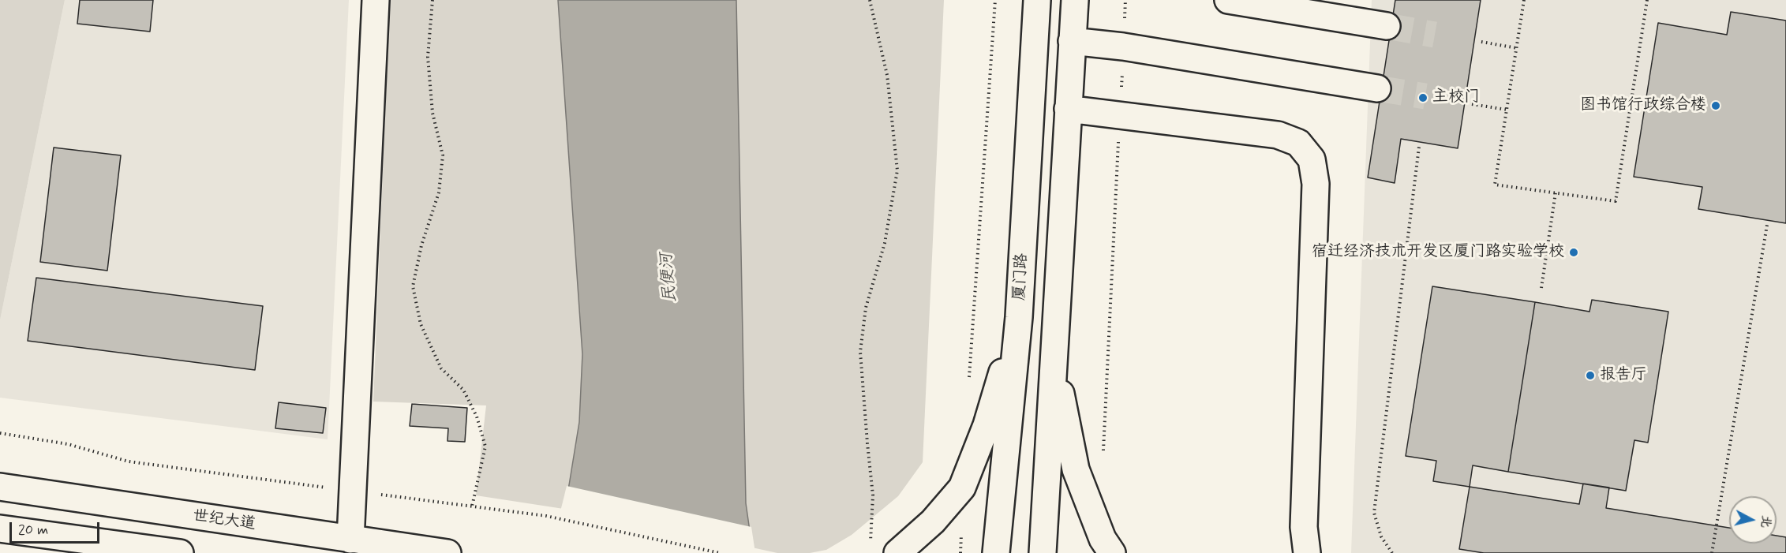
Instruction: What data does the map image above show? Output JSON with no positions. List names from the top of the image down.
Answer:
{
  "streets": {
    "street": ["厦门路", "世纪大道"]
  },
  "water": ["民便河"],
  "places": [
    "主校门",
    "图书馆行政综合楼",
    "宿迁经济技术开发区厦门路实验学校",
    "报告厅"
  ],
  "scale_bar": "20 m",
  "north": "right"
}
